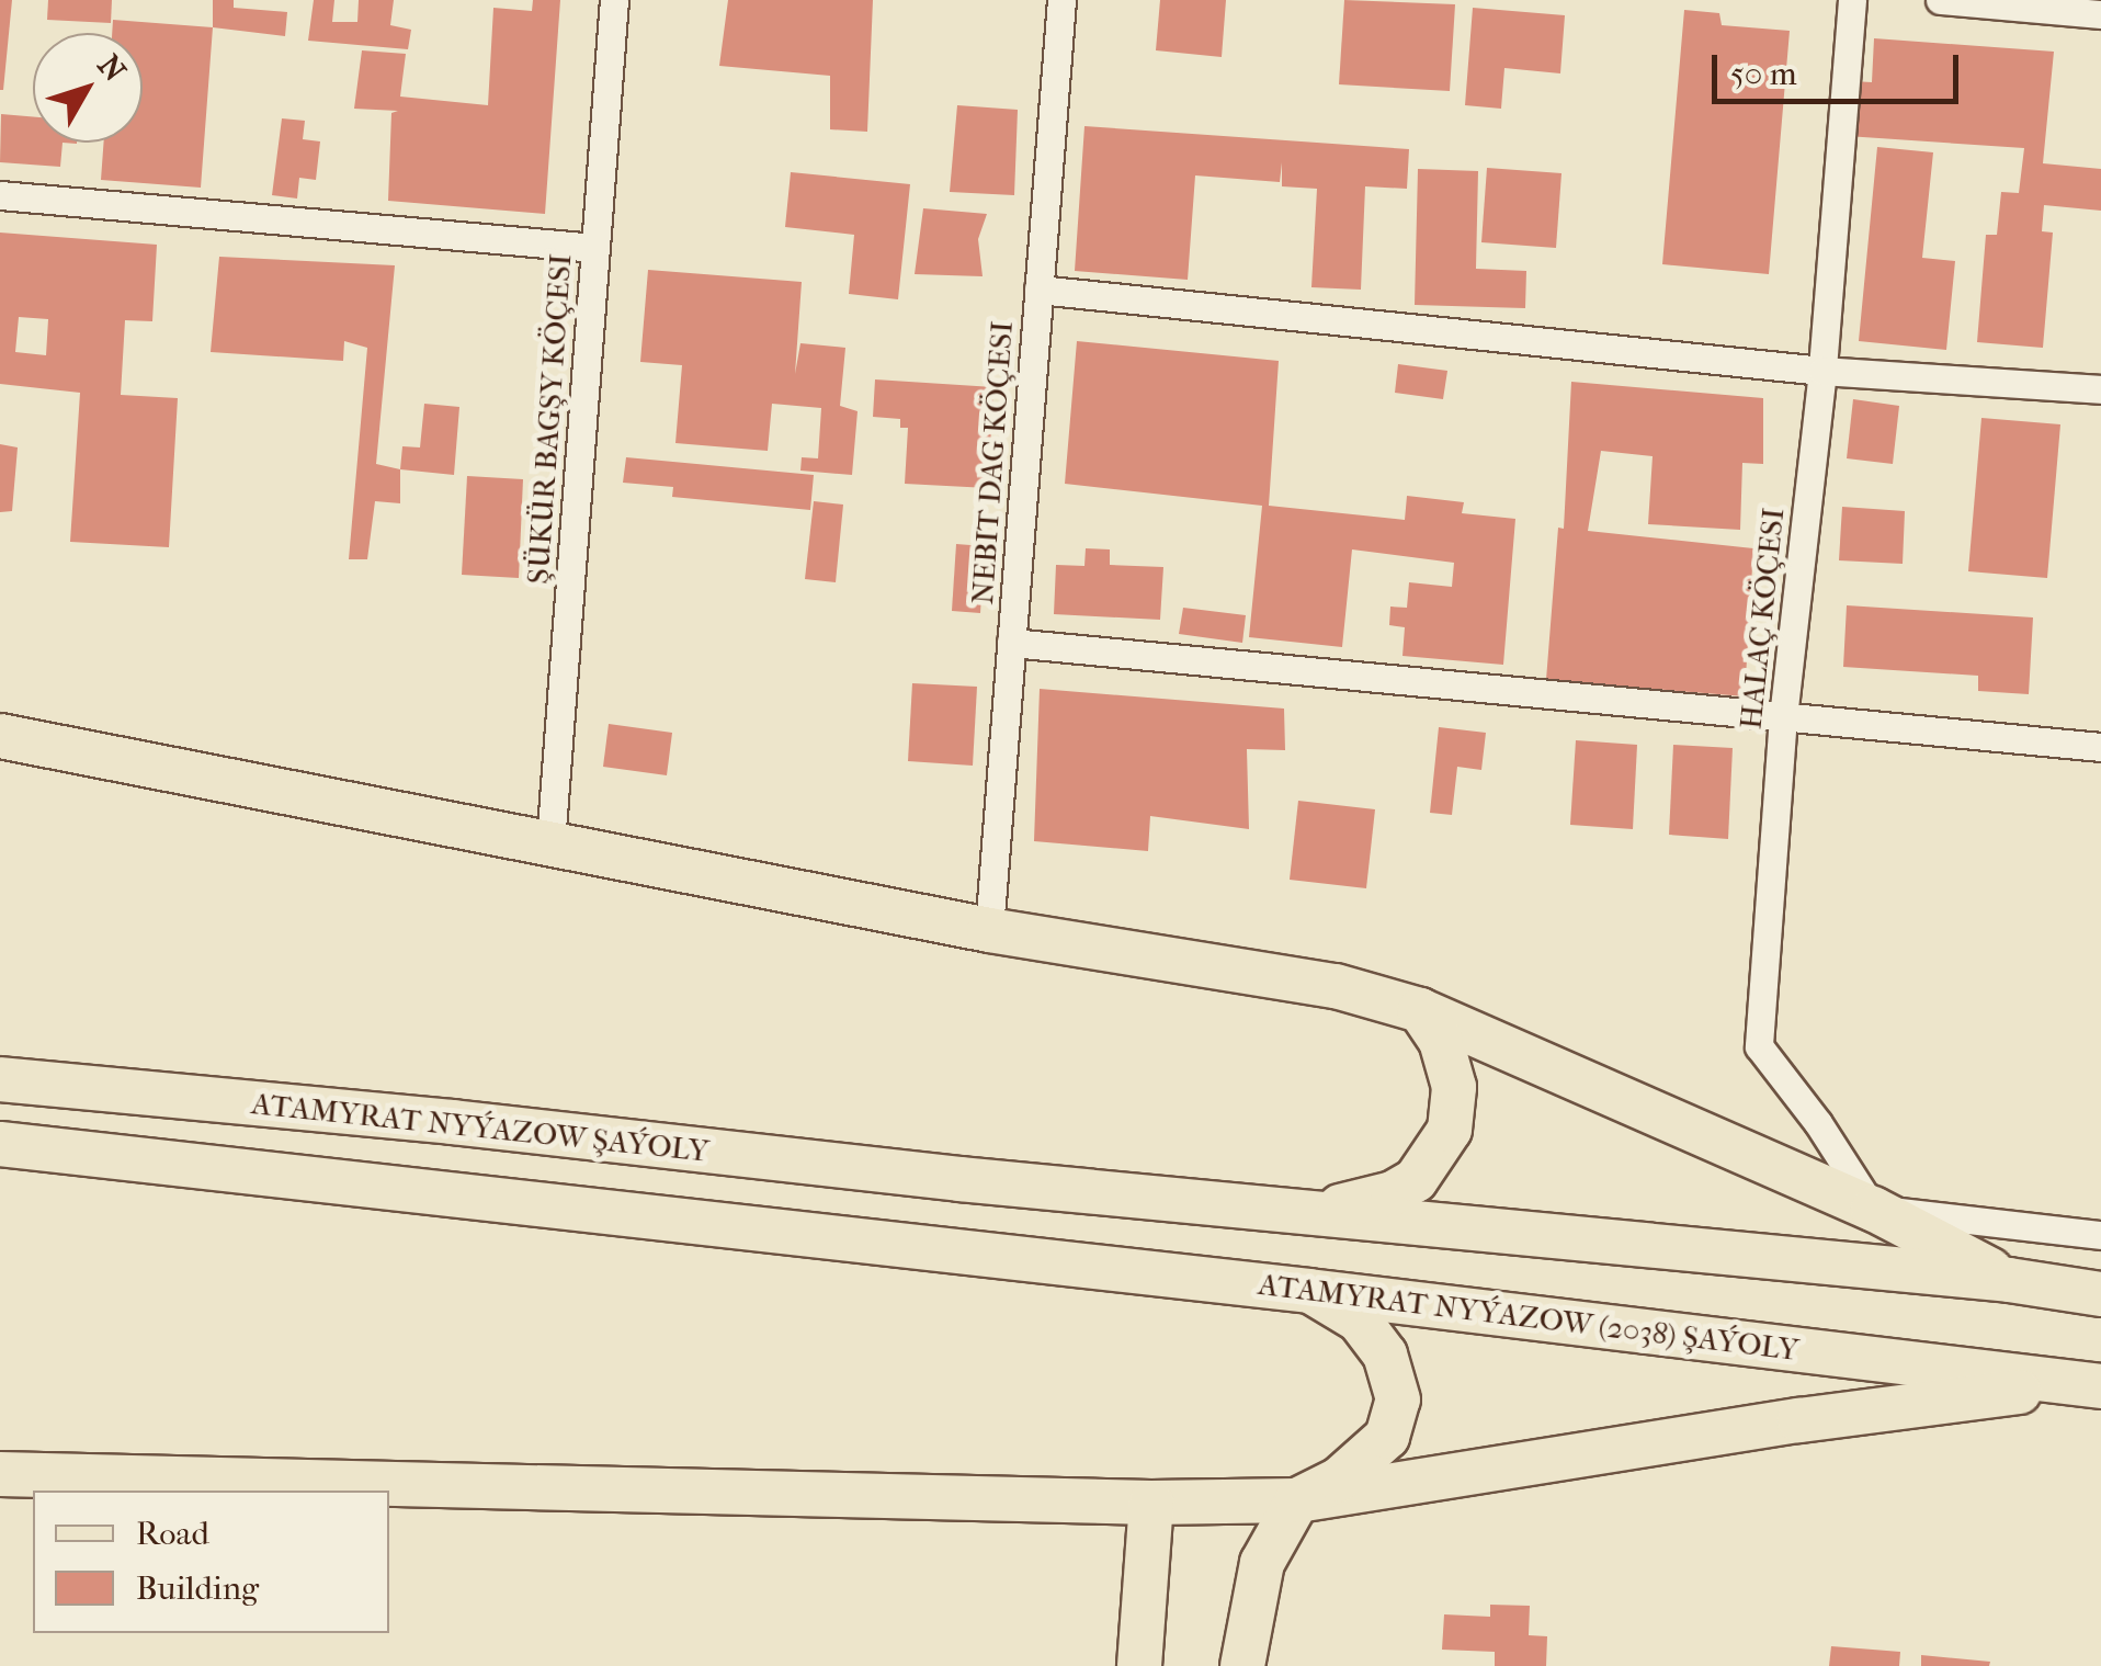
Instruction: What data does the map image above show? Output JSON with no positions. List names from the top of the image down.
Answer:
{
  "streets": {
    "main road": ["ATAMYRAT NYÝAZOW ŞAÝOLY", "ATAMYRAT NYÝAZOW (2038) ŞAÝOLY"],
    "street": ["ŞÜKÜR BAGŞY KÖÇESI", "NEBIT DAG KÖÇESI", "HALAÇ KÖÇESI"]
  },
  "legend": ["Road", "Building"],
  "scale_bar": "50 m",
  "north": "top right"
}
